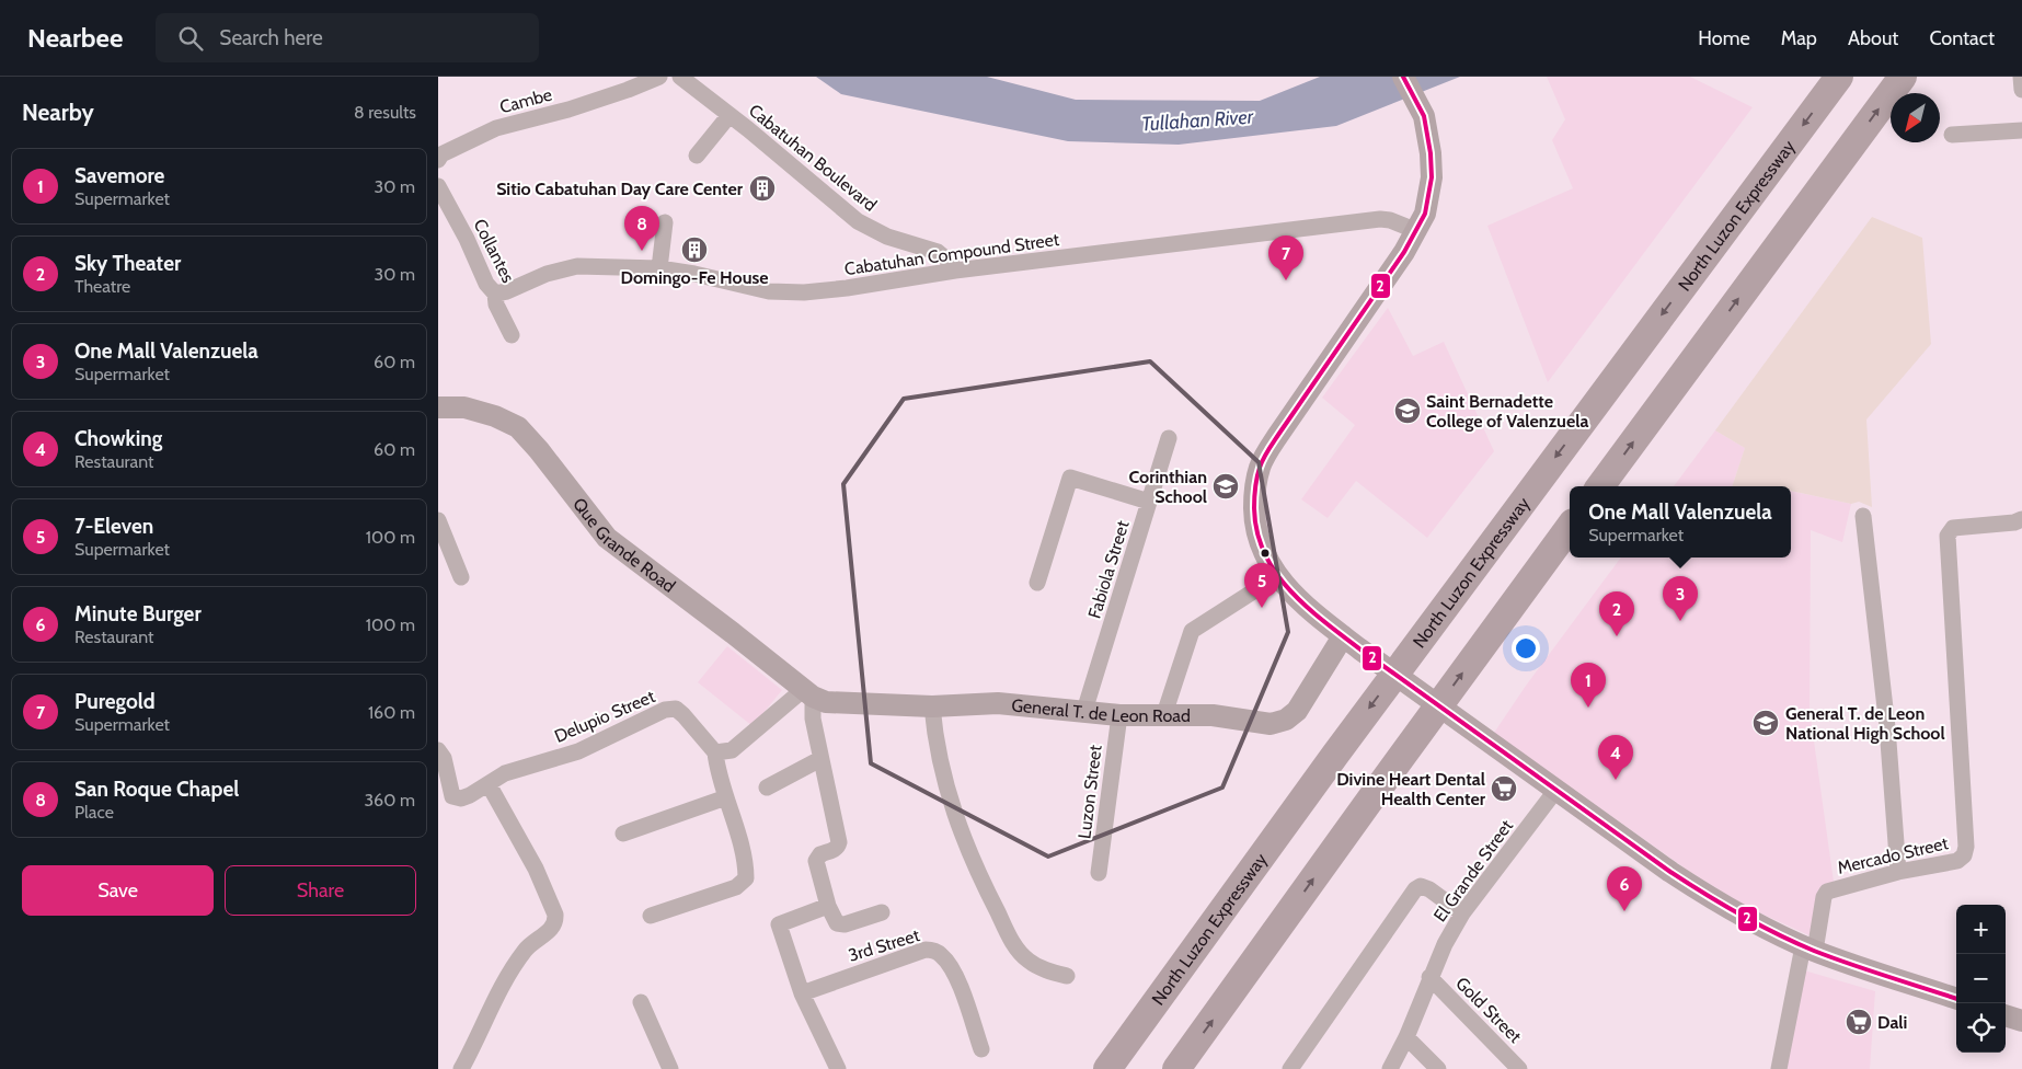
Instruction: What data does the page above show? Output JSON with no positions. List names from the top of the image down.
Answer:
{
  "streets": {
    "highway": ["North Luzon Expressway"],
    "main road": ["Que Grande Road", "General T. de Leon Road"],
    "street": [
      "Cambe",
      "Cabatuhan Boulevard",
      "Collantes",
      "Cabatuhan Compound Street",
      "Fabiola Street",
      "Delupio Street",
      "Luzon Street",
      "Mercado Street",
      "El Grande Street",
      "3rd Street",
      "Gold Street"
    ]
  },
  "crossings": [
    ["Cabatuhan Boulevard", "Cabatuhan Compound Street"],
    ["Collantes", "Cabatuhan Compound Street"],
    ["Que Grande Road", "General T. de Leon Road"],
    ["Fabiola Street", "General T. de Leon Road"],
    ["General T. de Leon Road", "Luzon Street"],
    ["El Grande Street", "Gold Street"]
  ],
  "water": ["Tullahan River"],
  "places": {
    "building": ["Sitio Cabatuhan Day Care Center", "Domingo-Fe House"],
    "school or university": ["Saint Bernadette College of Valenzuela", "Corinthian School", "General T. de Leon National High School"],
    "supermarket": ["Divine Heart Dental Health Center", "Dali"]
  },
  "lines": ["transit line 2"],
  "north": "bottom left",
  "page": {
    "header": "Nearbee",
    "search": "Search here",
    "nav": [
      "Home",
      "Map",
      "About",
      "Contact"
    ],
    "heading": ["Nearby", "8 results"],
    "list": [
      {
        "mark": "1",
        "name": "Savemore",
        "note": "Supermarket",
        "value": "30 m"
      },
      {
        "mark": "2",
        "name": "Sky Theater",
        "note": "Theatre",
        "value": "30 m"
      },
      {
        "mark": "3",
        "name": "One Mall Valenzuela",
        "note": "Supermarket",
        "value": "60 m"
      },
      {
        "mark": "4",
        "name": "Chowking",
        "note": "Restaurant",
        "value": "60 m"
      },
      {
        "mark": "5",
        "name": "7-Eleven",
        "note": "Supermarket",
        "value": "100 m"
      },
      {
        "mark": "6",
        "name": "Minute Burger",
        "note": "Restaurant",
        "value": "100 m"
      },
      {
        "mark": "7",
        "name": "Puregold",
        "note": "Supermarket",
        "value": "160 m"
      },
      {
        "mark": "8",
        "name": "San Roque Chapel",
        "note": "Place",
        "value": "360 m"
      }
    ],
    "pins": [
      "8",
      "7",
      "5",
      "3",
      "2",
      "1",
      "4",
      "6"
    ],
    "popup": ["One Mall Valenzuela", "Supermarket"],
    "buttons": ["Save", "Share"],
    "map_buttons": ["+", "−"]
  }
}
